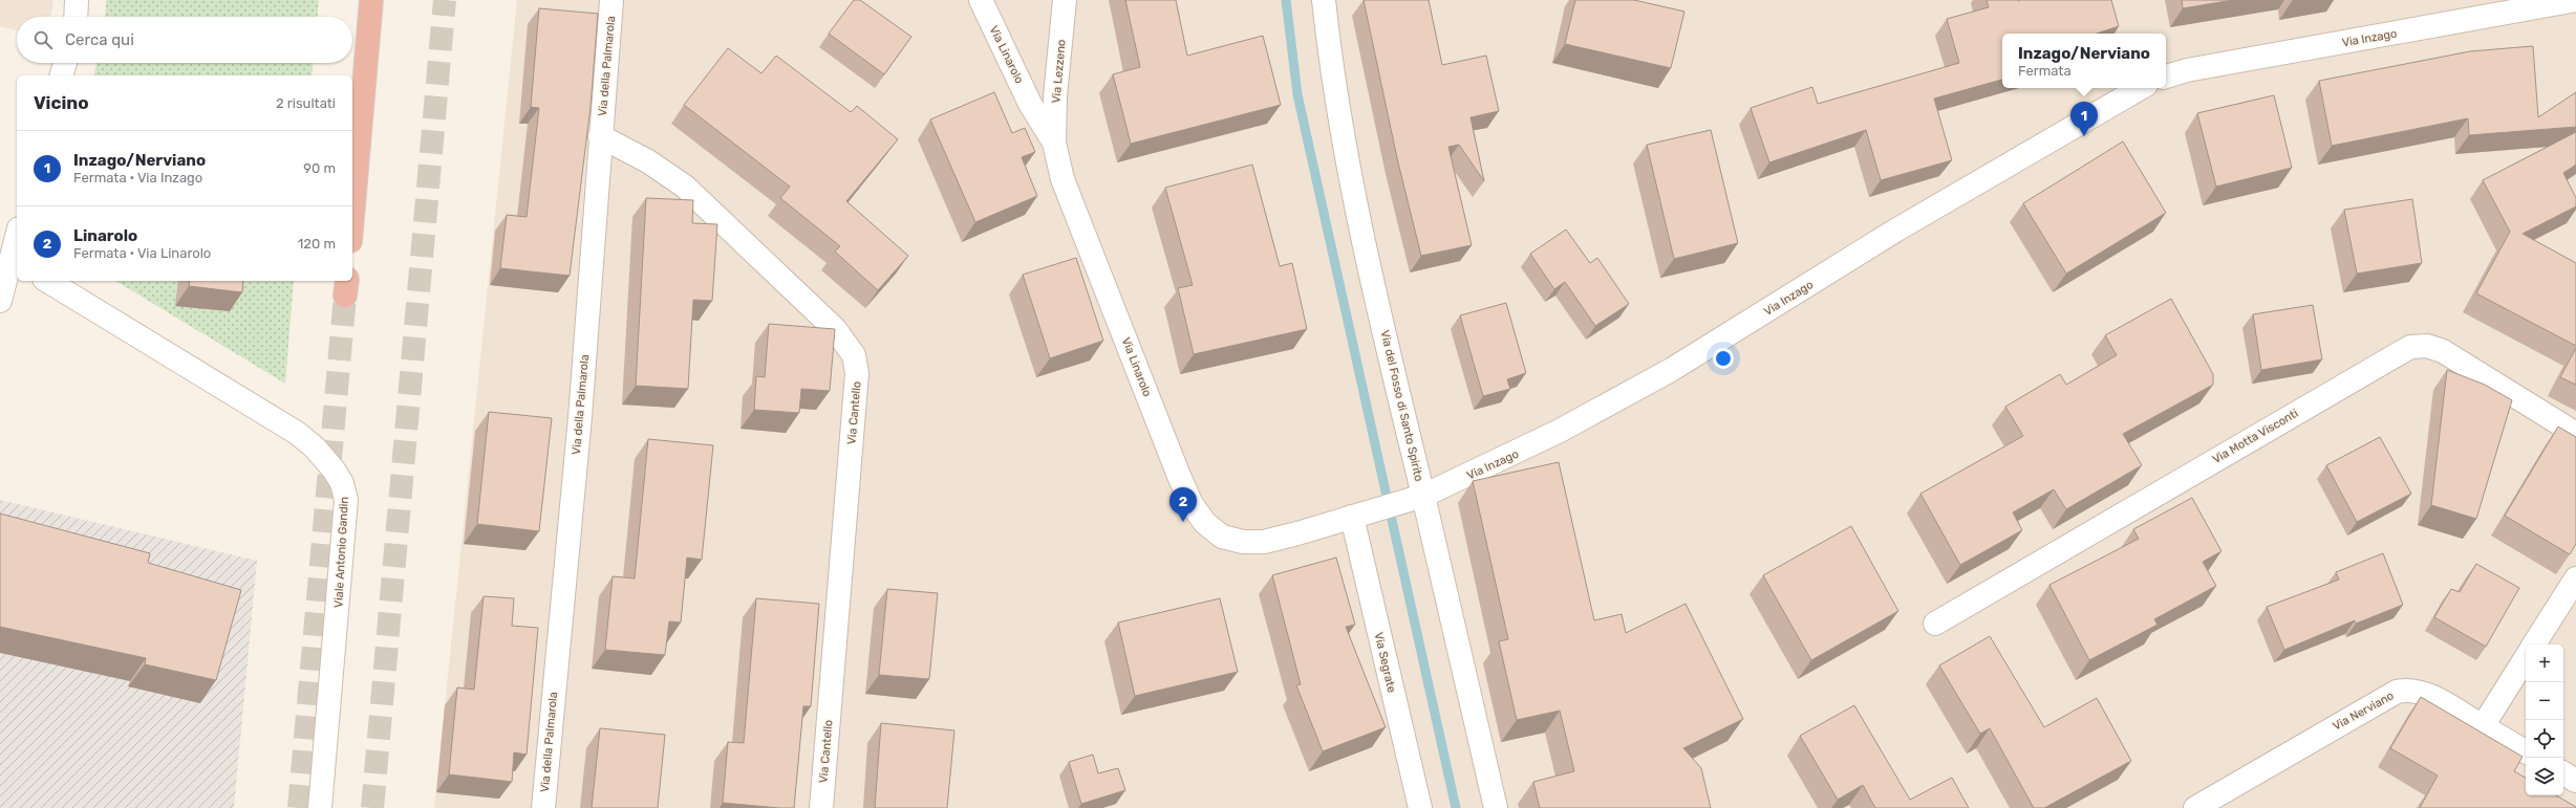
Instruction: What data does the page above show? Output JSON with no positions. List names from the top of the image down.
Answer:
{
  "streets": {
    "street": [
      "Via Inzago",
      "Via Linarolo",
      "Via della Palmarola",
      "Via Lezzeno",
      "Via del Fosso di Santo Spirito",
      "Via Cantello",
      "Via Motta Visconti",
      "Viale Antonio Gandin",
      "Via Segrate",
      "Via Nerviano"
    ]
  },
  "crossings": [
    ["Via Inzago", "Via Linarolo"],
    ["Via Inzago", "Via del Fosso di Santo Spirito"],
    ["Via Linarolo", "Via Lezzeno"],
    ["Via Linarolo", "Via del Fosso di Santo Spirito"],
    ["Via Linarolo", "Via Segrate"],
    ["Via della Palmarola", "Via Cantello"]
  ],
  "page": {
    "search": "Cerca qui",
    "popup": ["Inzago/Nerviano", "Fermata"],
    "heading": ["Vicino", "2 risultati"],
    "pins": ["1", "2"],
    "list": [
      {
        "mark": "1",
        "name": "Inzago/Nerviano",
        "note": "Fermata · Via Inzago",
        "value": "90 m"
      },
      {
        "mark": "2",
        "name": "Linarolo",
        "note": "Fermata · Via Linarolo",
        "value": "120 m"
      }
    ],
    "map_buttons": ["+", "−"]
  }
}
